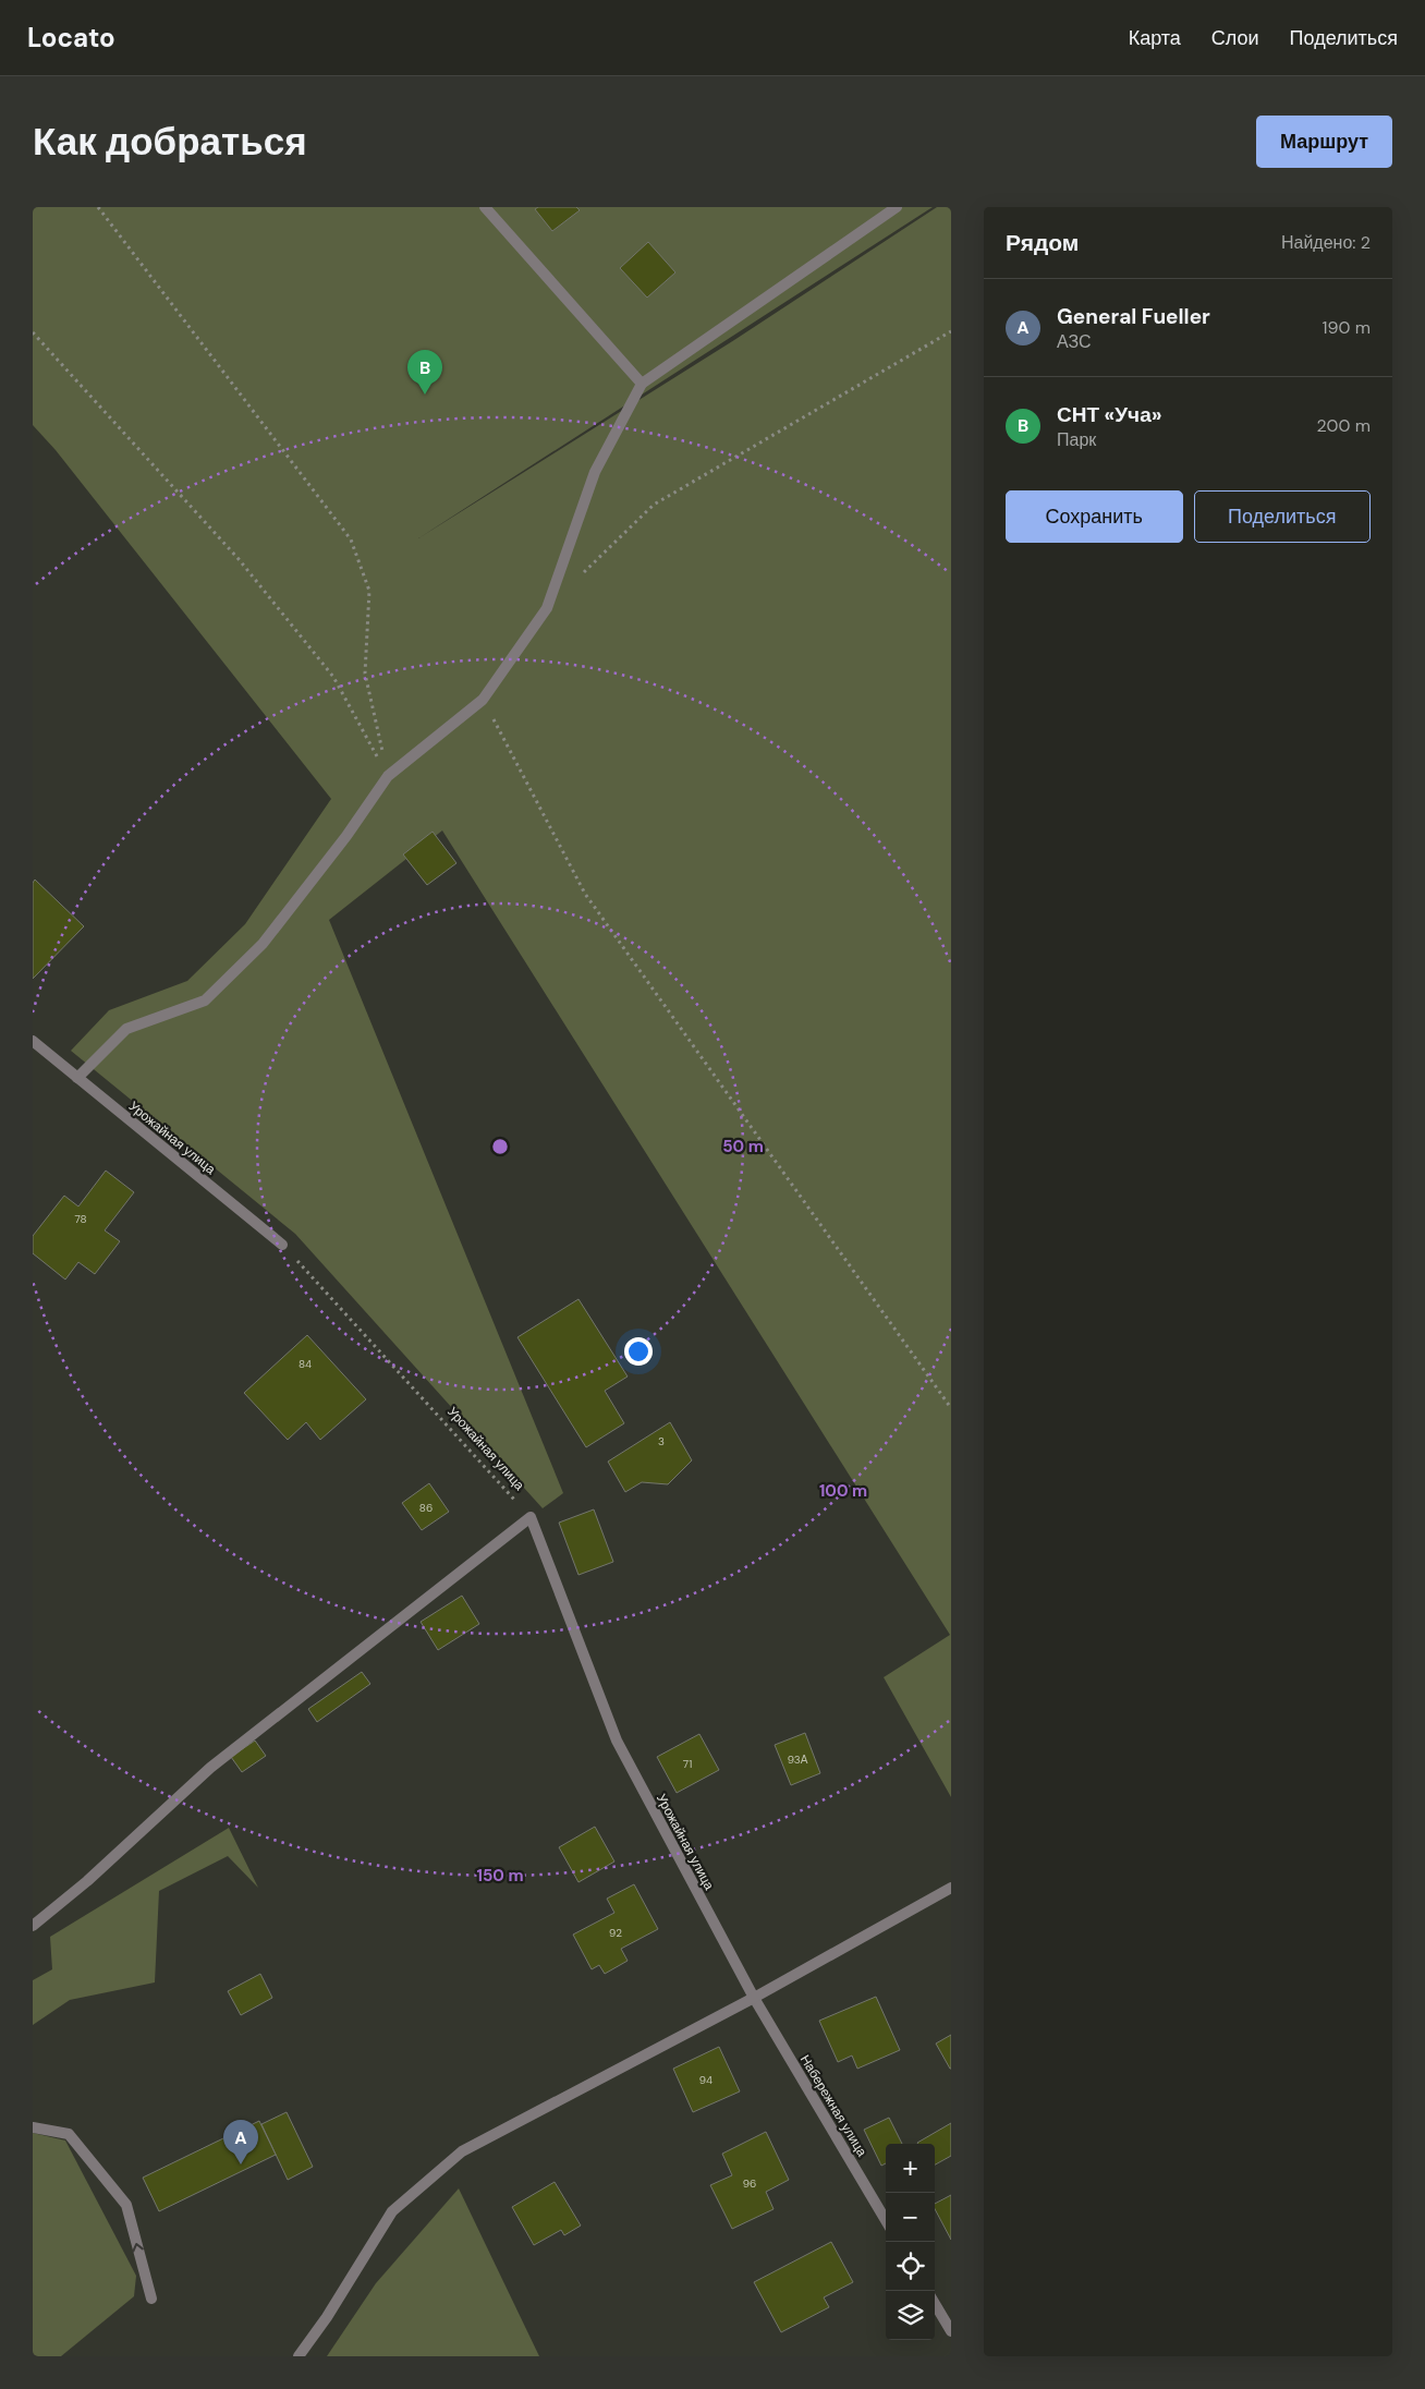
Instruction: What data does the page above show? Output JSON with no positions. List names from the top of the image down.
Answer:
{
  "streets": {
    "street": ["Урожайная улица", "Набережная улица"]
  },
  "crossings": [
    ["Урожайная улица", "Набережная улица"]
  ],
  "house_numbers": [
    "78",
    "84",
    "3",
    "86",
    "93А",
    "71",
    "92",
    "94",
    "96"
  ],
  "page": {
    "header": "Locato",
    "nav": ["Карта", "Слои", "Поделиться"],
    "buttons": [
      "Маршрут",
      ["Сохранить", "Поделиться"]
    ],
    "title": "Как добраться",
    "heading": ["Рядом", "Найдено: 2"],
    "list": [
      {
        "mark": "A",
        "name": "General Fueller",
        "note": "АЗС",
        "value": "190 m"
      },
      {
        "mark": "B",
        "name": "СНТ «Уча»",
        "note": "Парк",
        "value": "200 m"
      }
    ],
    "pins": ["B", "A"],
    "map_buttons": ["+", "−"]
  },
  "rings": ["50 m", "100 m", "150 m"]
}
